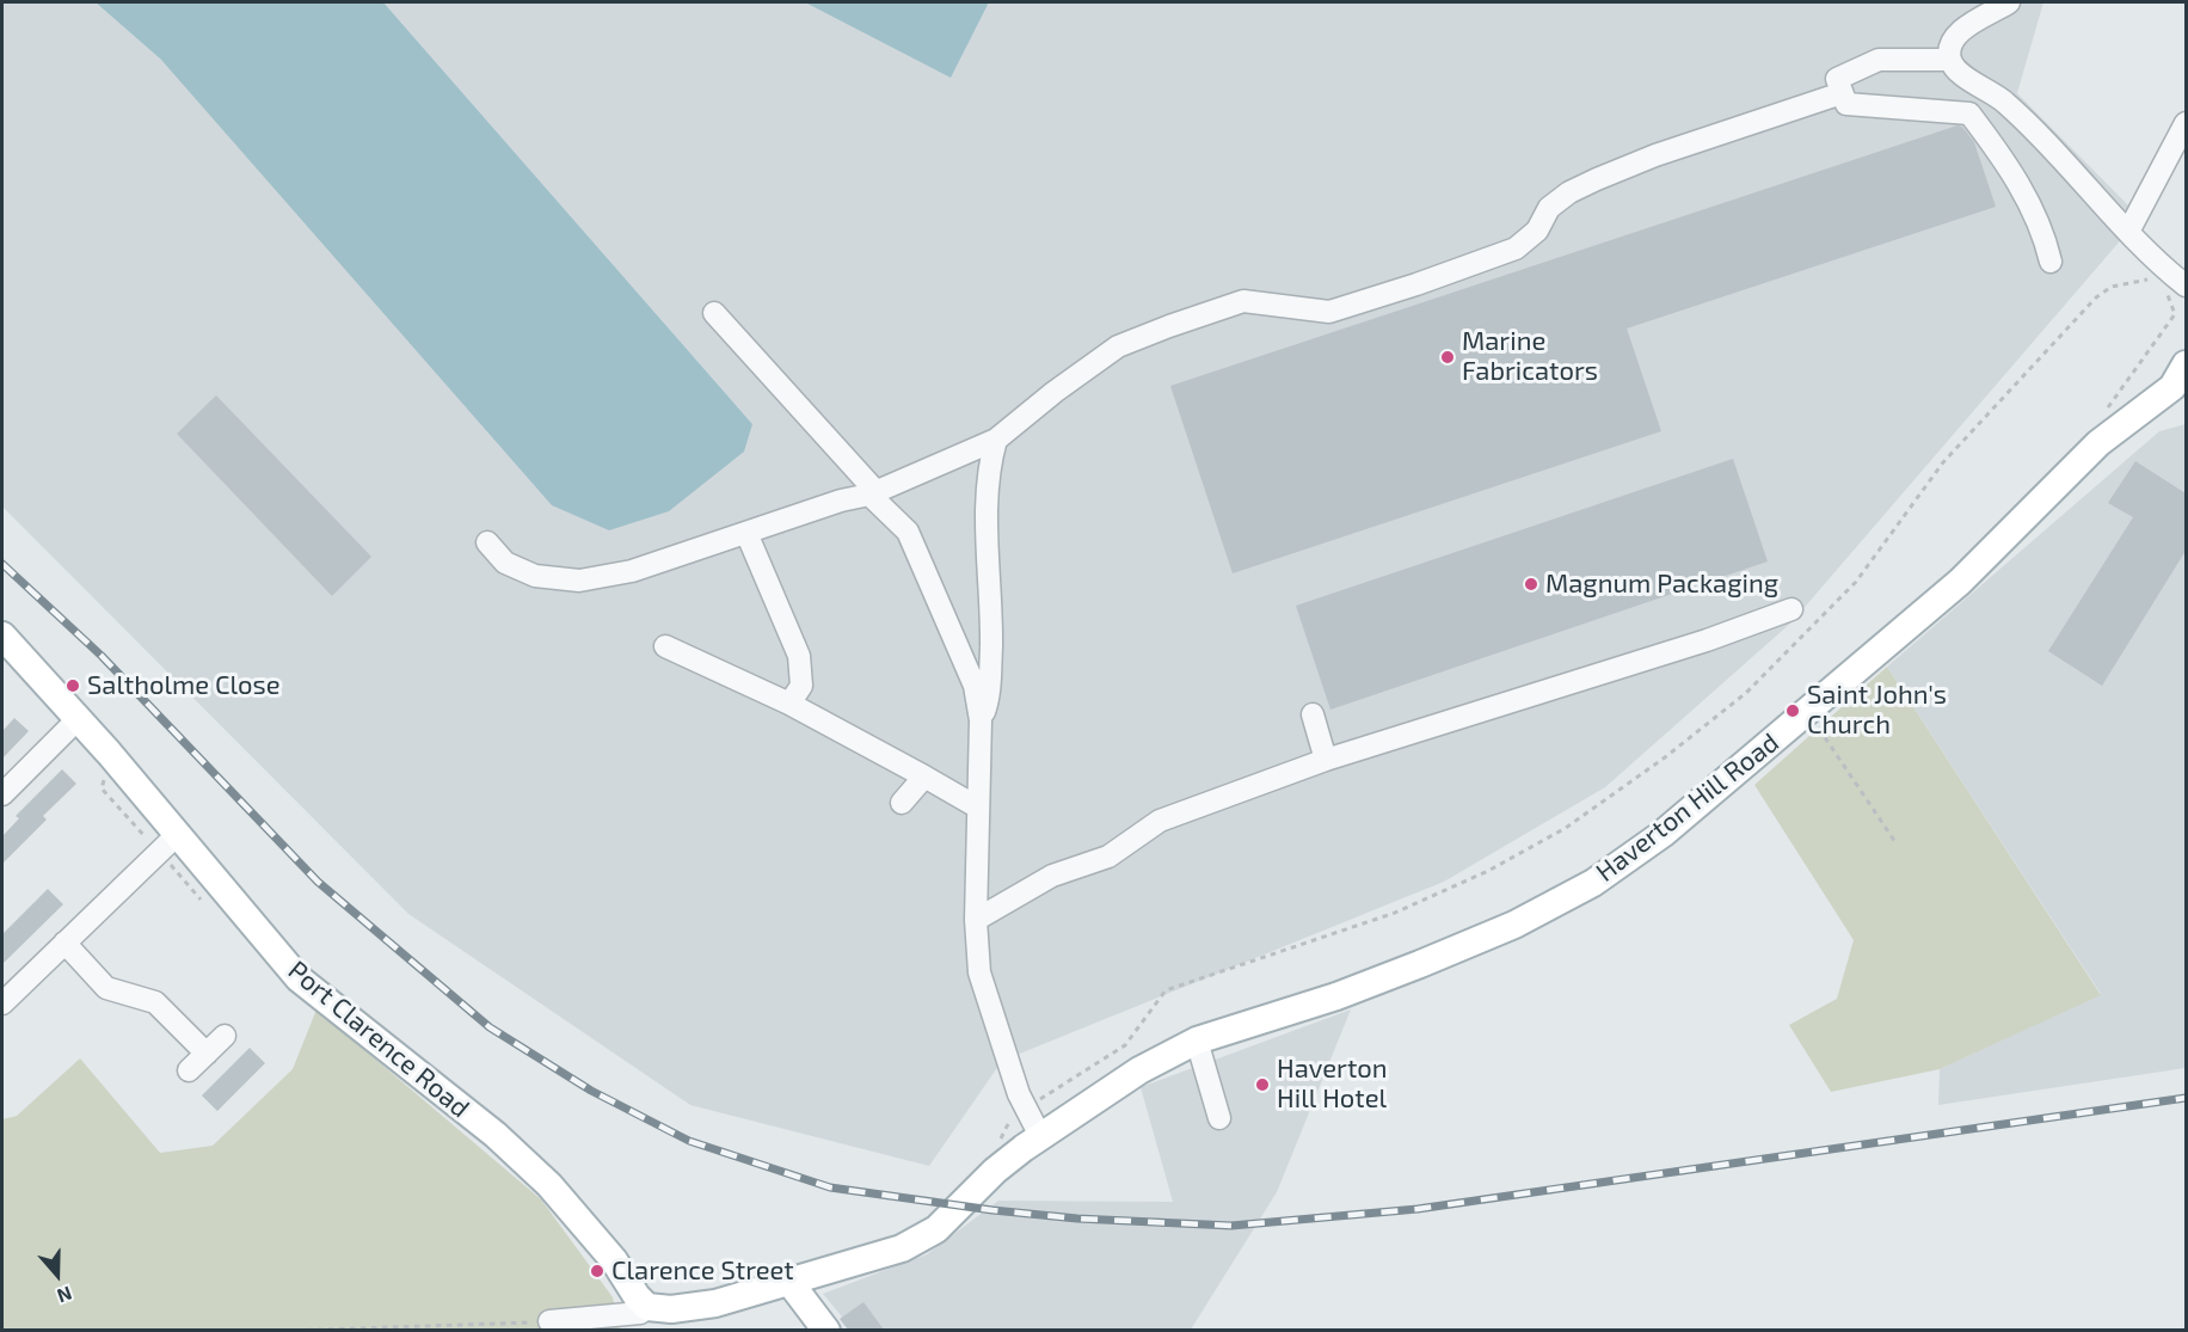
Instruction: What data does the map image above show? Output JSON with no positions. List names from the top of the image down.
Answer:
{
  "streets": {
    "main road": ["Haverton Hill Road", "Port Clarence Road"]
  },
  "places": [
    "Marine Fabricators",
    "Magnum Packaging",
    "Saltholme Close",
    "Saint John's Church",
    "Haverton Hill Hotel",
    "Clarence Street"
  ],
  "north": "bottom"
}
